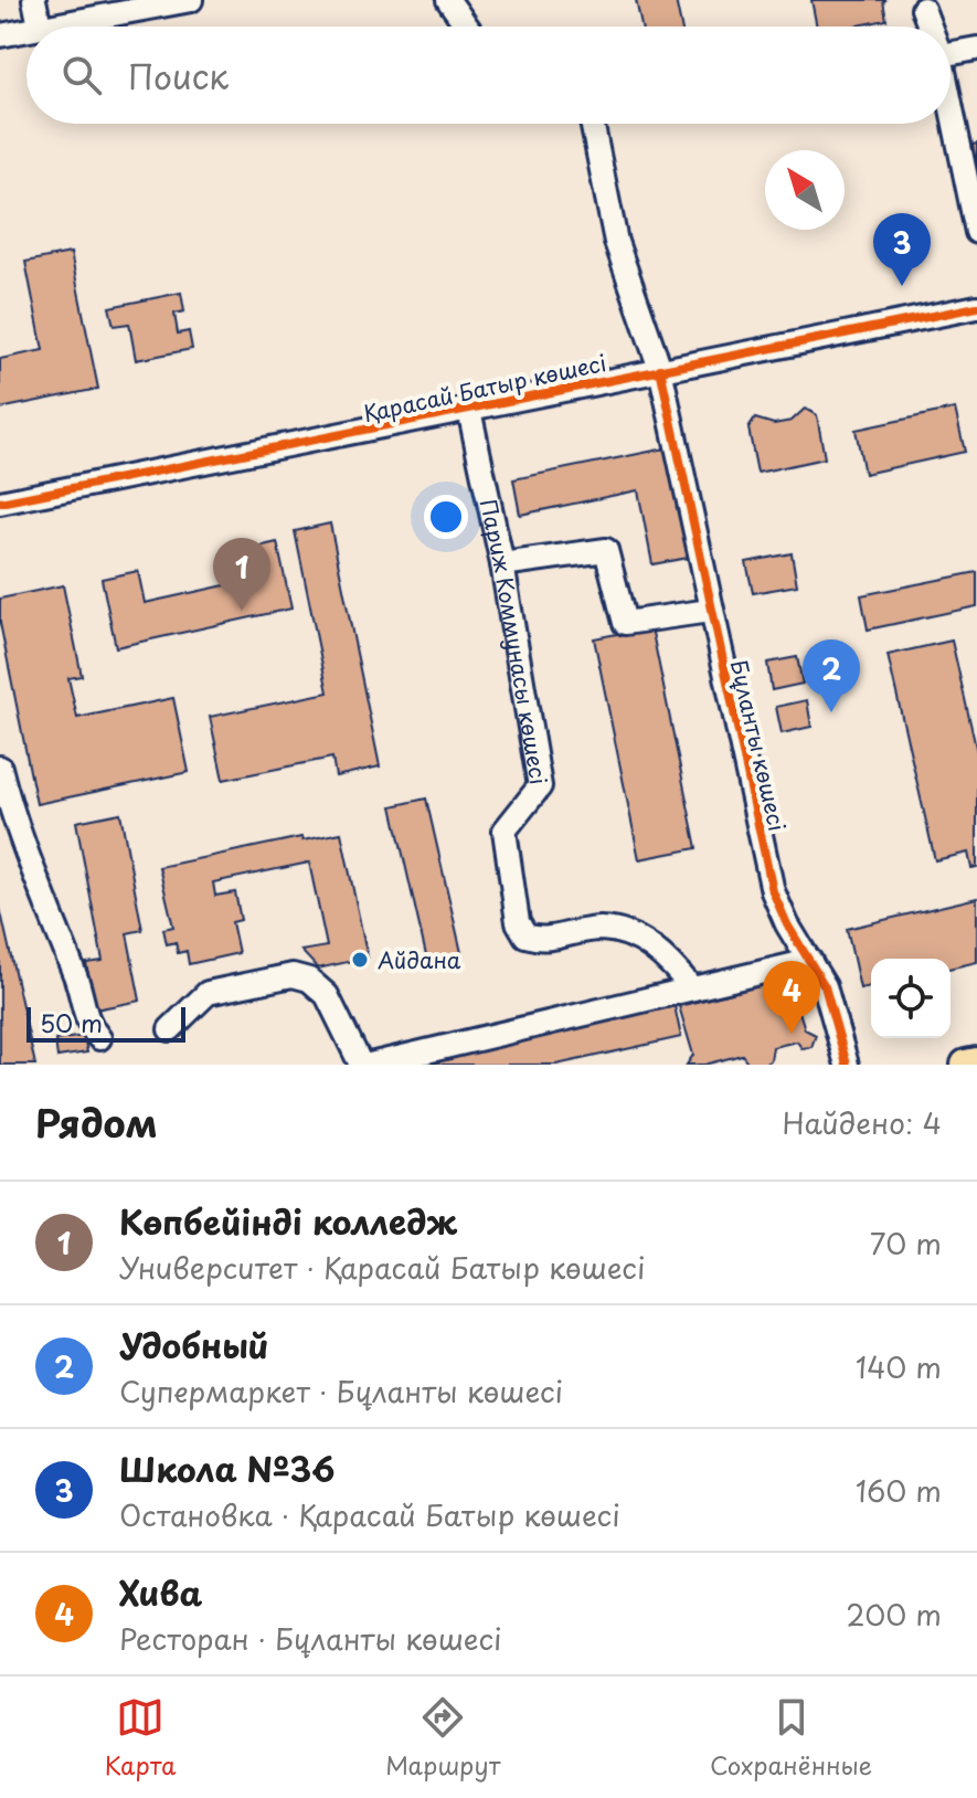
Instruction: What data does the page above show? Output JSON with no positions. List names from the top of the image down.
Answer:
{
  "streets": {
    "street": ["Қарасай Батыр көшесі", "Париж Коммунасы көшесі", "Бұланты көшесі"]
  },
  "crossings": [
    ["Қарасай Батыр көшесі", "Париж Коммунасы көшесі"],
    ["Қарасай Батыр көшесі", "Бұланты көшесі"]
  ],
  "places": ["Айдана"],
  "scale_bar": "50 m",
  "north": "top left",
  "page": {
    "search": "Поиск",
    "pins": [
      "3",
      "1",
      "2",
      "4"
    ],
    "scale": "50 m",
    "heading": ["Рядом", "Найдено: 4"],
    "list": [
      {
        "mark": "1",
        "name": "Көпбейінді колледж",
        "note": "Университет · Қарасай Батыр көшесі",
        "value": "70 m"
      },
      {
        "mark": "2",
        "name": "Удобный",
        "note": "Супермаркет · Бұланты көшесі",
        "value": "140 m"
      },
      {
        "mark": "3",
        "name": "Школа №36",
        "note": "Остановка · Қарасай Батыр көшесі",
        "value": "160 m"
      },
      {
        "mark": "4",
        "name": "Хива",
        "note": "Ресторан · Бұланты көшесі",
        "value": "200 m"
      }
    ],
    "nav": ["Карта", "Маршрут", "Сохранённые"]
  }
}
